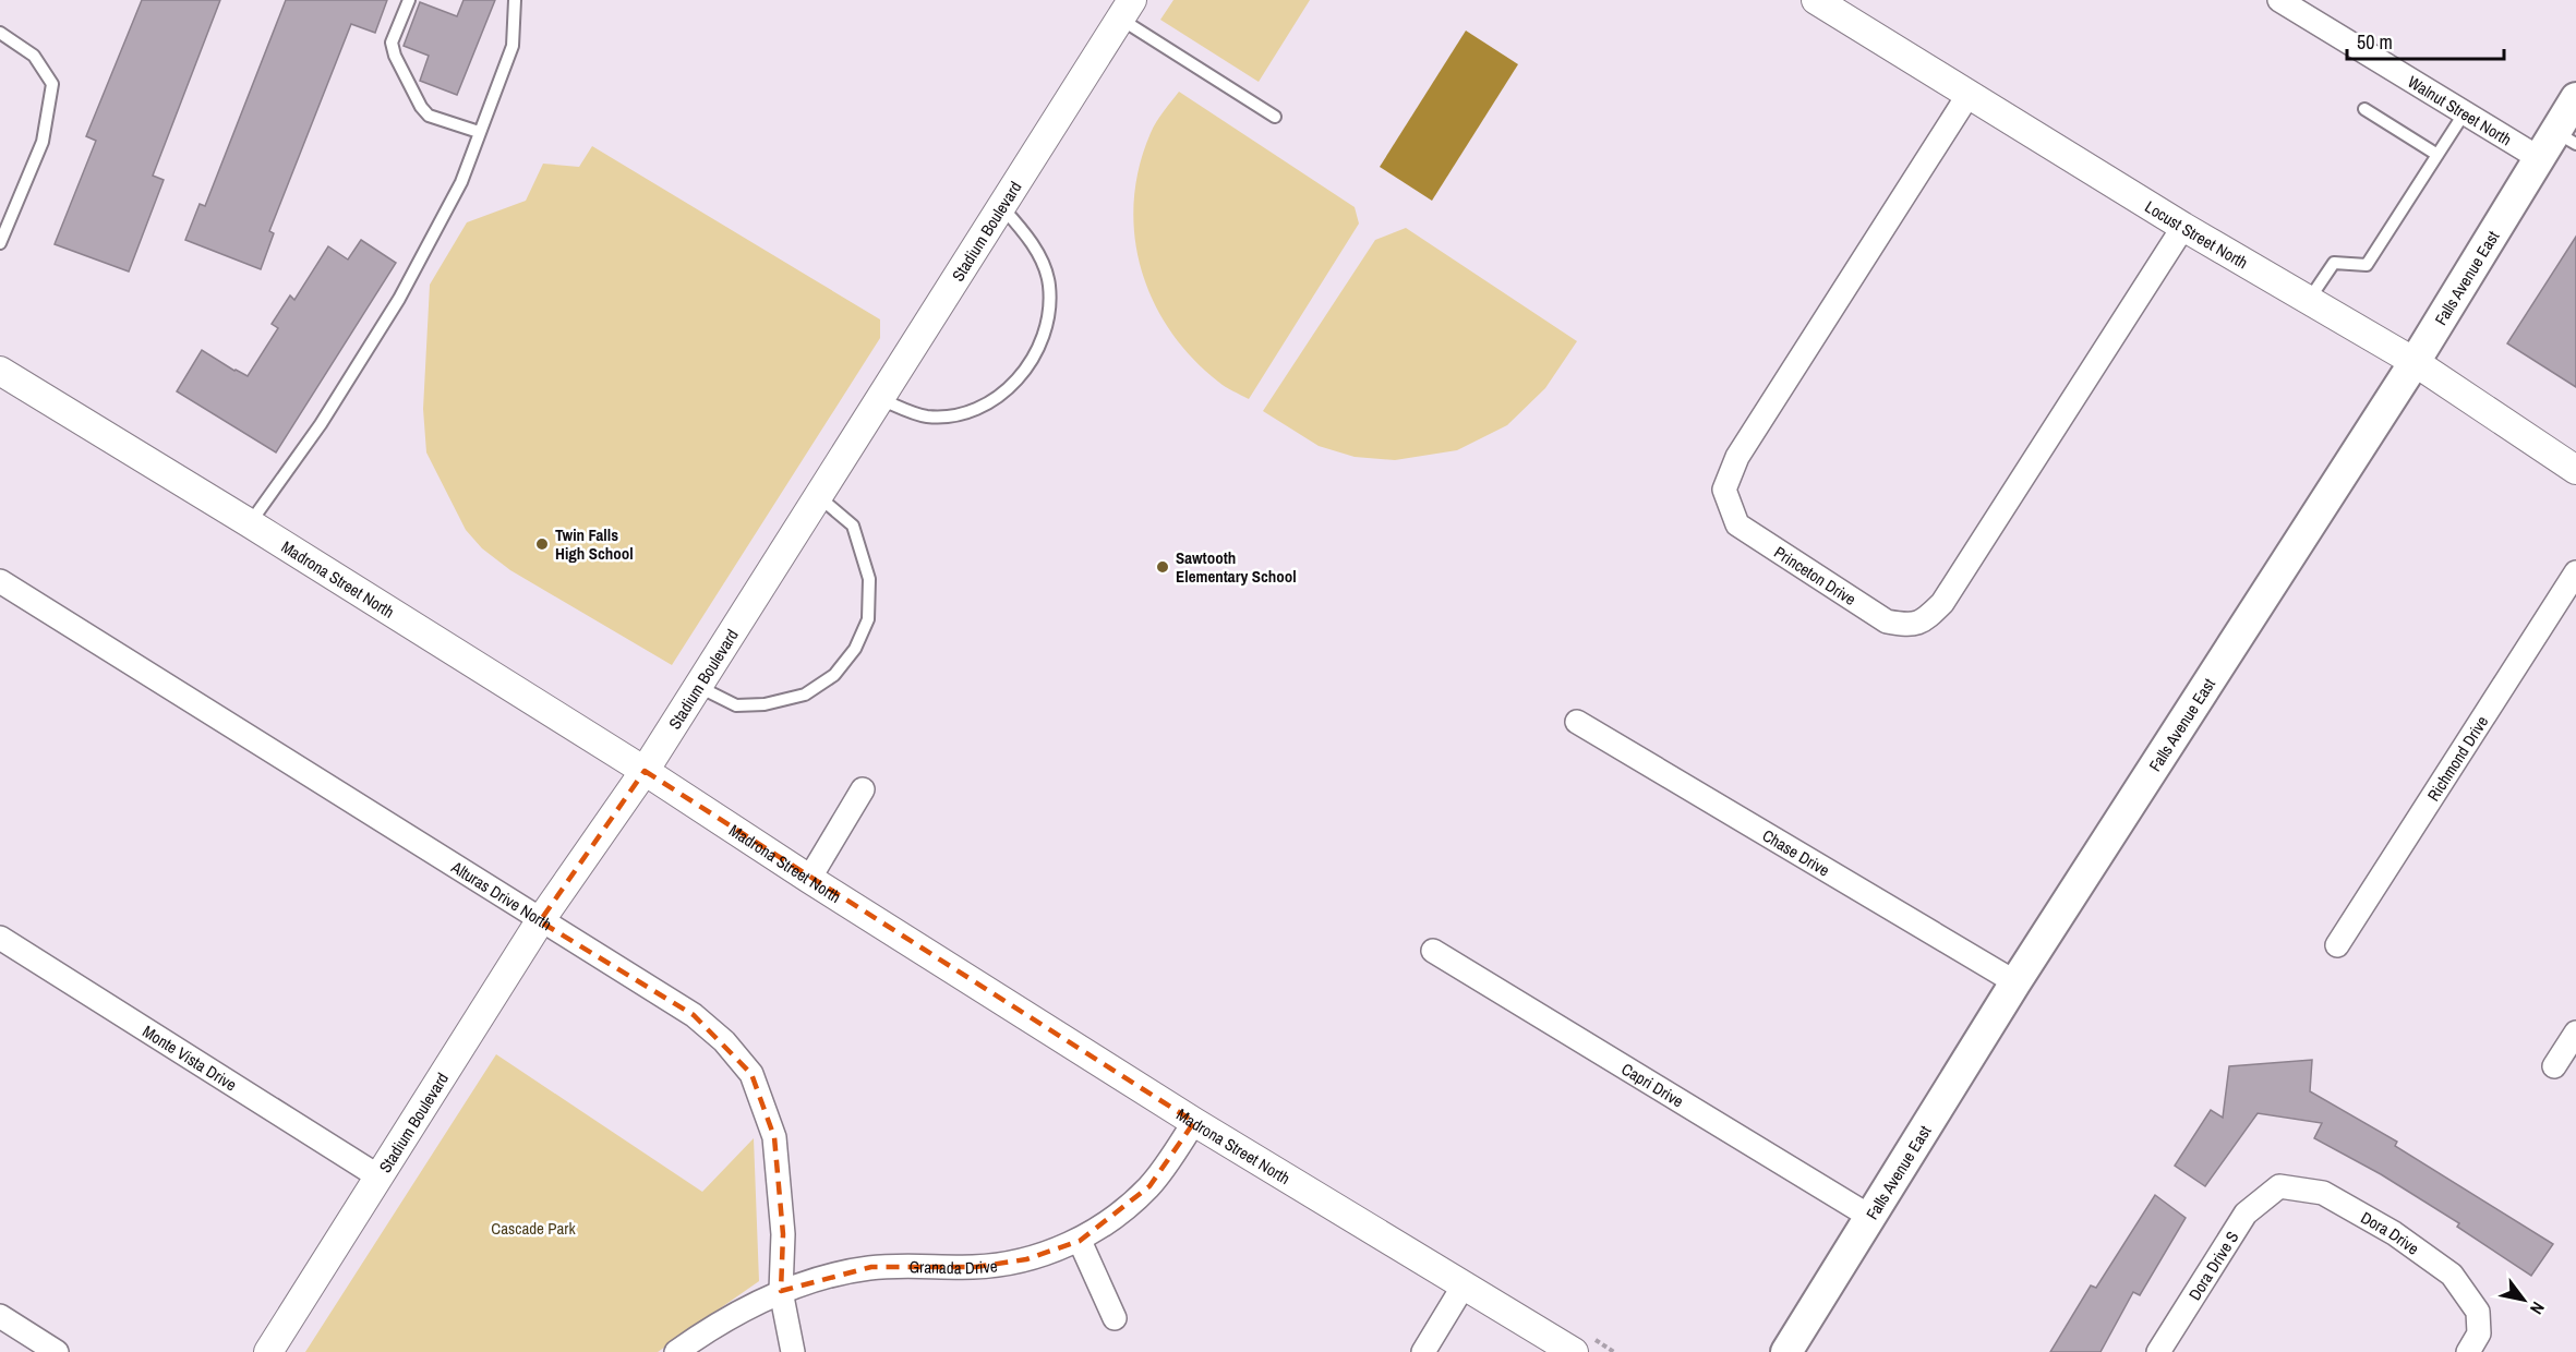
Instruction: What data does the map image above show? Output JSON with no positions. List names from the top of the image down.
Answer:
{
  "streets": {
    "main road": ["Falls Avenue East"],
    "street": [
      "Walnut Street North",
      "Stadium Boulevard",
      "Locust Street North",
      "Princeton Drive",
      "Madrona Street North",
      "Richmond Drive",
      "Chase Drive",
      "Alturas Drive North",
      "Monte Vista Drive",
      "Capri Drive",
      "Dora Drive",
      "Dora Drive S",
      "Granada Drive"
    ]
  },
  "crossings": [
    ["Walnut Street North", "Falls Avenue East"],
    ["Stadium Boulevard", "Madrona Street North"],
    ["Stadium Boulevard", "Alturas Drive North"],
    ["Stadium Boulevard", "Monte Vista Drive"],
    ["Locust Street North", "Falls Avenue East"],
    ["Locust Street North", "Princeton Drive"],
    ["Falls Avenue East", "Chase Drive"],
    ["Falls Avenue East", "Capri Drive"],
    ["Madrona Street North", "Granada Drive"],
    ["Alturas Drive North", "Granada Drive"],
    ["Dora Drive", "Dora Drive S"]
  ],
  "parks": ["Cascade Park"],
  "places": ["Twin Falls High School", "Sawtooth Elementary School"],
  "scale_bar": "50 m",
  "north": "bottom right"
}
